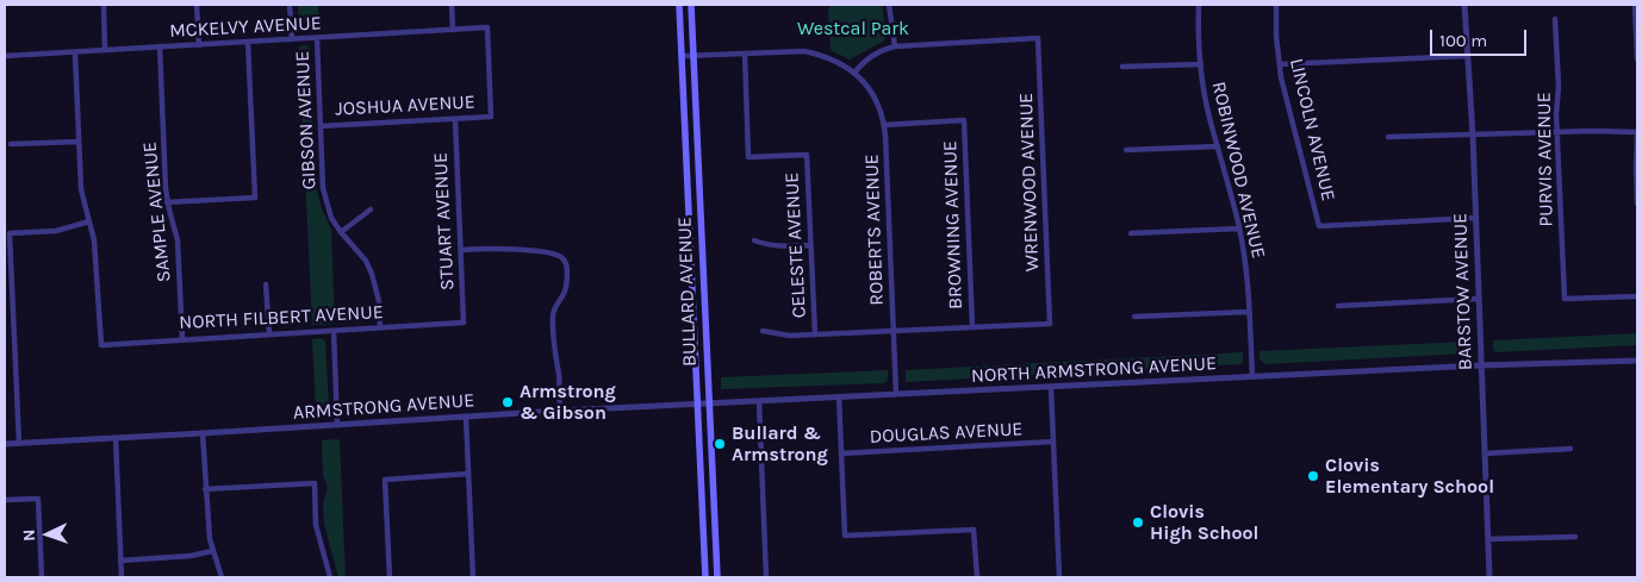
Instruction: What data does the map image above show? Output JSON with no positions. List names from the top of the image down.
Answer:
{
  "streets": {
    "main road": ["BULLARD AVENUE"],
    "street": [
      "MCKELVY AVENUE",
      "JOSHUA AVENUE",
      "GIBSON AVENUE",
      "LINCOLN AVENUE",
      "PURVIS AVENUE",
      "ROBINWOOD AVENUE",
      "WRENWOOD AVENUE",
      "SAMPLE AVENUE",
      "STUART AVENUE",
      "BROWNING AVENUE",
      "ROBERTS AVENUE",
      "CELESTE AVENUE",
      "BARSTOW AVENUE",
      "NORTH FILBERT AVENUE",
      "NORTH ARMSTRONG AVENUE",
      "ARMSTRONG AVENUE",
      "DOUGLAS AVENUE"
    ]
  },
  "crossings": [
    ["MCKELVY AVENUE", "JOSHUA AVENUE"],
    ["MCKELVY AVENUE", "GIBSON AVENUE"],
    ["MCKELVY AVENUE", "SAMPLE AVENUE"],
    ["JOSHUA AVENUE", "GIBSON AVENUE"],
    ["JOSHUA AVENUE", "STUART AVENUE"],
    ["GIBSON AVENUE", "NORTH FILBERT AVENUE"],
    ["LINCOLN AVENUE", "BARSTOW AVENUE"],
    ["ROBINWOOD AVENUE", "NORTH ARMSTRONG AVENUE"],
    ["WRENWOOD AVENUE", "BROWNING AVENUE"],
    ["SAMPLE AVENUE", "NORTH FILBERT AVENUE"],
    ["STUART AVENUE", "NORTH FILBERT AVENUE"],
    ["BROWNING AVENUE", "ROBERTS AVENUE"],
    ["ROBERTS AVENUE", "NORTH ARMSTRONG AVENUE"],
    ["BULLARD AVENUE", "NORTH ARMSTRONG AVENUE"],
    ["BULLARD AVENUE", "ARMSTRONG AVENUE"],
    ["BARSTOW AVENUE", "NORTH ARMSTRONG AVENUE"],
    ["NORTH ARMSTRONG AVENUE", "ARMSTRONG AVENUE"]
  ],
  "parks": ["Westcal Park"],
  "places": [
    "Armstrong & Gibson",
    "Bullard & Armstrong",
    "Clovis Elementary School",
    "Clovis High School"
  ],
  "scale_bar": "100 m",
  "north": "left"
}
